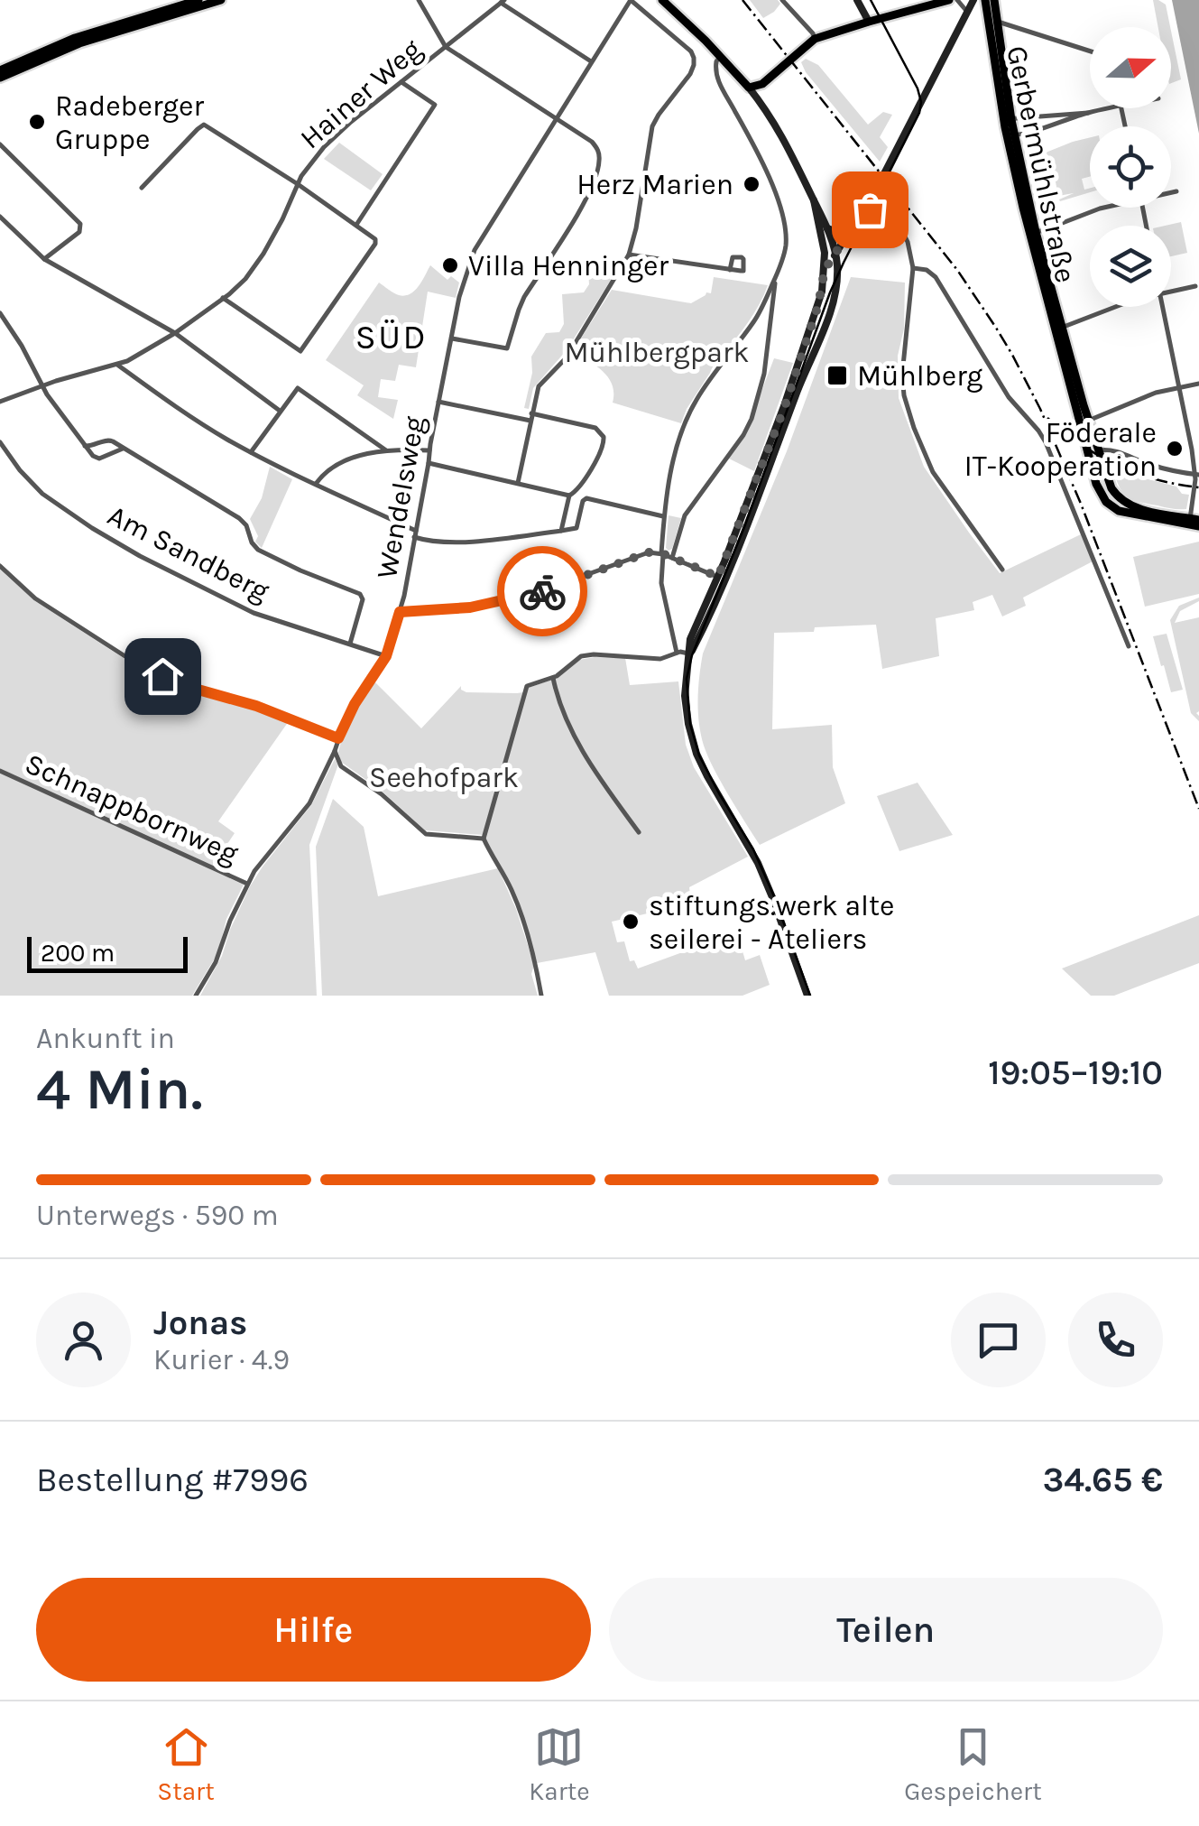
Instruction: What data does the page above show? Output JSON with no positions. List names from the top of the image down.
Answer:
{
  "streets": {
    "main road": ["Gerbermühlstraße"],
    "street": [
      "Hainer Weg",
      "Wendelsweg",
      "Am Sandberg",
      "Schnappbornweg"
    ]
  },
  "crossings": [
    ["Wendelsweg", "Am Sandberg"],
    ["Wendelsweg", "Schnappbornweg"]
  ],
  "districts": ["SÜD"],
  "parks": ["Mühlbergpark", "Seehofpark"],
  "places": {
    "other": [
      "Radeberger Gruppe",
      "Herz Marien",
      "Villa Henninger",
      "Föderale IT-Kooperation",
      "stiftungs.werk alte seilerei - Ateliers"
    ],
    "transit": ["Mühlberg"]
  },
  "scale_bar": "200 m",
  "north": "right",
  "page": {
    "scale": "200 m",
    "heading": ["4 Min.", "Ankunft in", "19:05–19:10"],
    "panel": [
      "Jonas",
      "Kurier · 4.9",
      "Bestellung #7996",
      "34.65 €"
    ],
    "bar": "Unterwegs · 590 m",
    "buttons": ["Hilfe", "Teilen"],
    "tabs": ["Start", "Karte", "Gespeichert"]
  }
}
